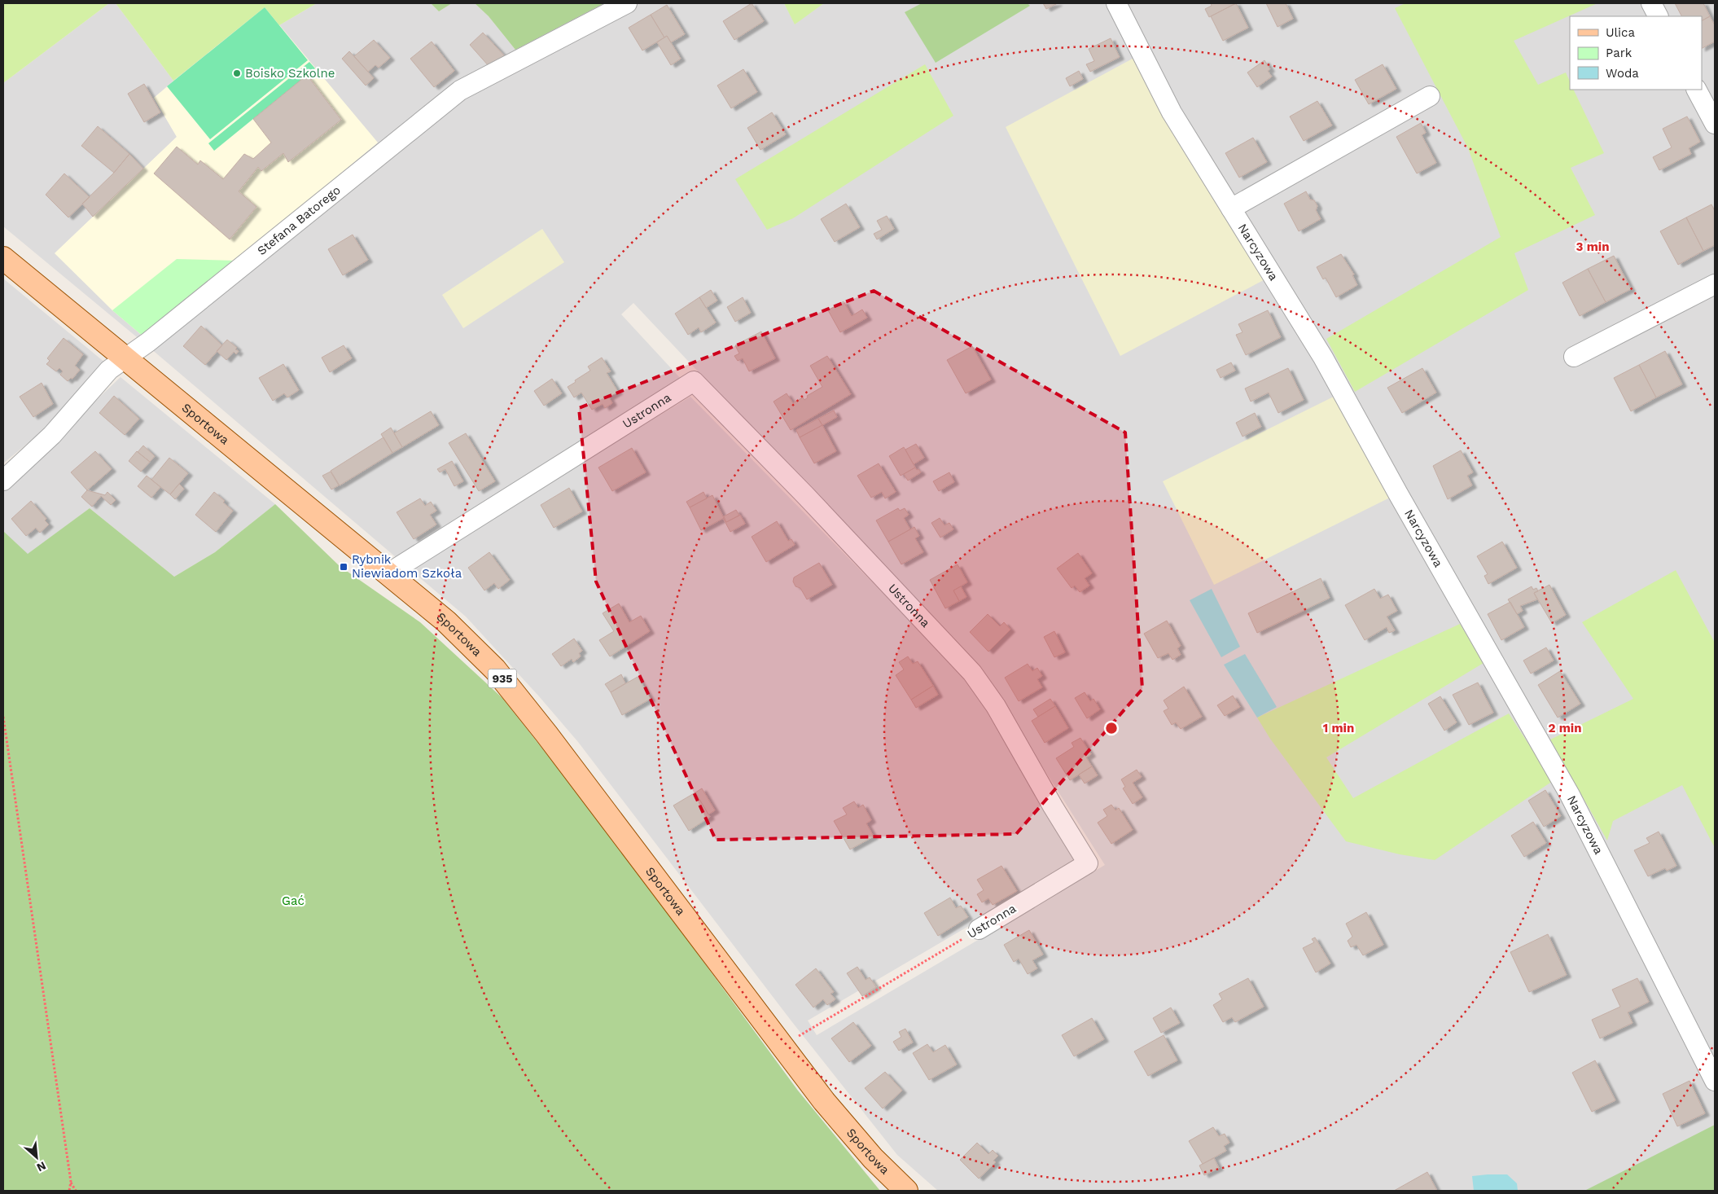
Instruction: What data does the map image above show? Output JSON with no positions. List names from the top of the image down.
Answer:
{
  "streets": {
    "main road": ["Sportowa", "935"],
    "street": ["Stefana Batorego", "Narcyzowa", "Ustronna"]
  },
  "crossings": [
    ["Stefana Batorego", "Sportowa"],
    ["Ustronna", "Sportowa"]
  ],
  "parks": ["Gać"],
  "places": {
    "other": ["Boisko Szkolne"],
    "transit": ["Rybnik Niewiadom Szkoła"]
  },
  "legend": ["Ulica", "Park", "Woda"],
  "north": "bottom right",
  "rings": ["3 min", "1 min", "2 min"]
}
